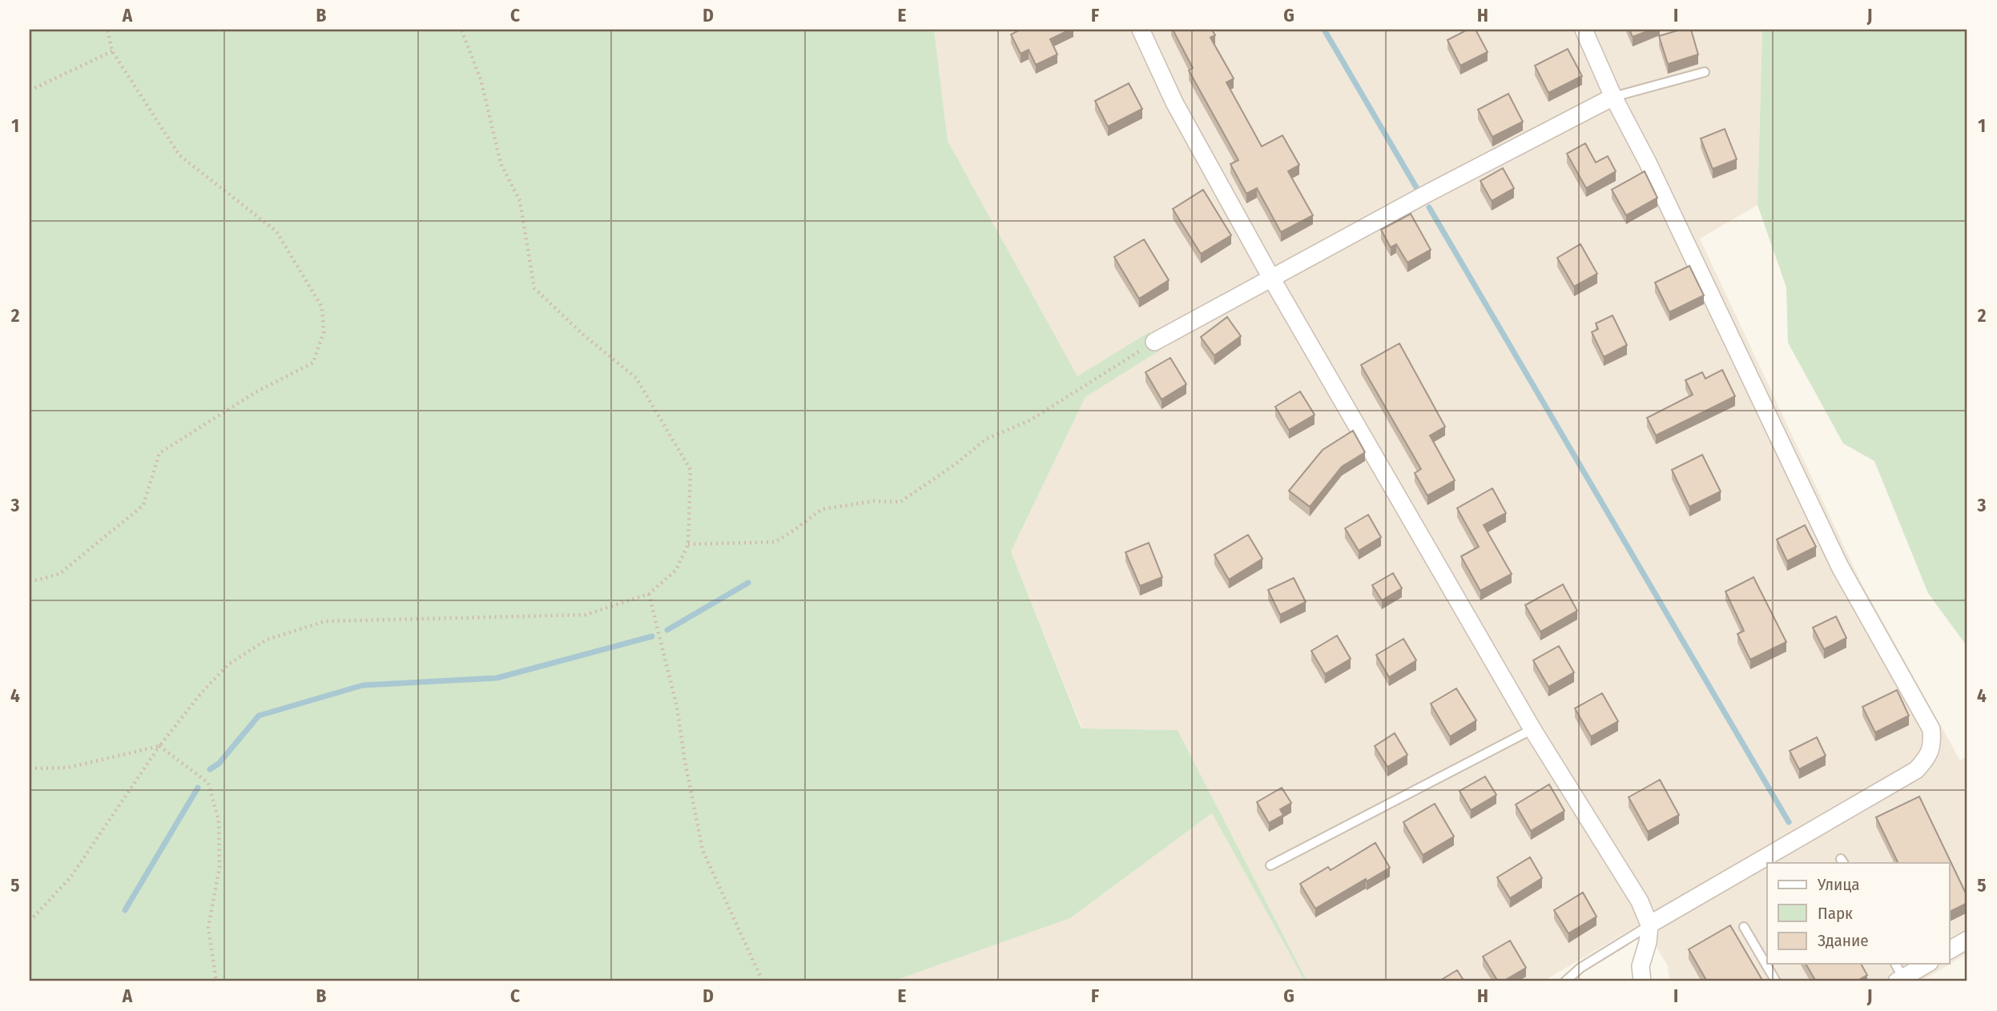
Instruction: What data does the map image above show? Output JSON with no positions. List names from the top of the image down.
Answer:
{
  "legend": ["Улица", "Парк", "Здание"],
  "grid": {
    "columns": [
      "A",
      "B",
      "C",
      "D",
      "E",
      "F",
      "G",
      "H",
      "I",
      "J"
    ],
    "rows": [
      "1",
      "2",
      "3",
      "4",
      "5"
    ]
  }
}
